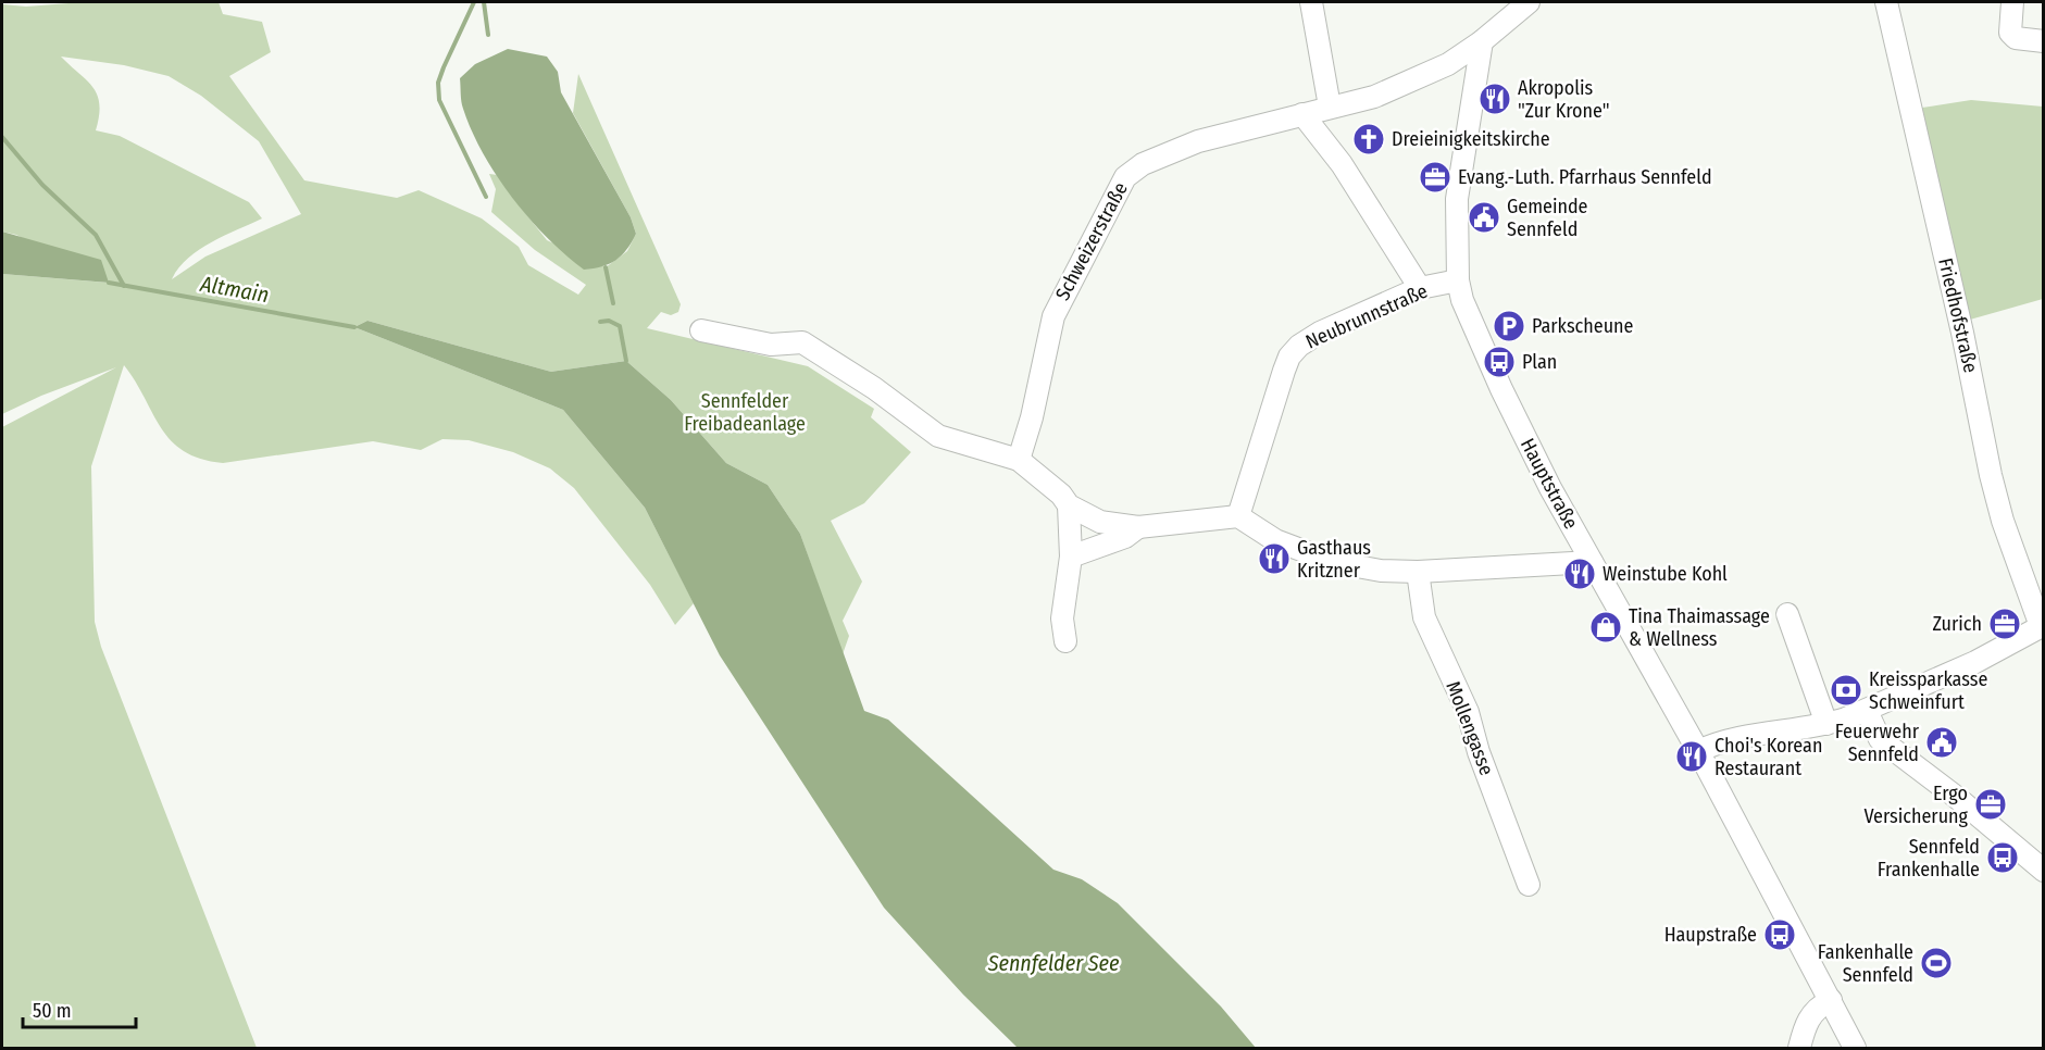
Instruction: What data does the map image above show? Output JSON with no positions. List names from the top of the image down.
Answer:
{
  "streets": {
    "street": [
      "Schweizerstraße",
      "Friedhofstraße",
      "Neubrunnstraße",
      "Hauptstraße",
      "Mollengasse"
    ]
  },
  "crossings": [
    ["Schweizerstraße", "Hauptstraße"],
    ["Neubrunnstraße", "Hauptstraße"]
  ],
  "water": ["Altmain", "Sennfelder See"],
  "parks": ["Sennfelder Freibadeanlage"],
  "places": {
    "restaurant": [
      "Akropolis \"Zur Krone\"",
      "Gasthaus Kritzner",
      "Weinstube Kohl",
      "Choi's Korean Restaurant"
    ],
    "church": ["Dreieinigkeitskirche"],
    "office": ["Evang.-Luth. Pfarrhaus Sennfeld", "Zurich", "Ergo Versicherung"],
    "public building": ["Gemeinde Sennfeld", "Feuerwehr Sennfeld"],
    "parking": ["Parkscheune"],
    "bus stop": ["Plan", "Sennfeld Frankenhalle", "Haupstraße"],
    "shop": ["Tina Thaimassage & Wellness"],
    "bank": ["Kreissparkasse Schweinfurt"],
    "sports": ["Fankenhalle Sennfeld"]
  },
  "scale_bar": "50 m"
}
